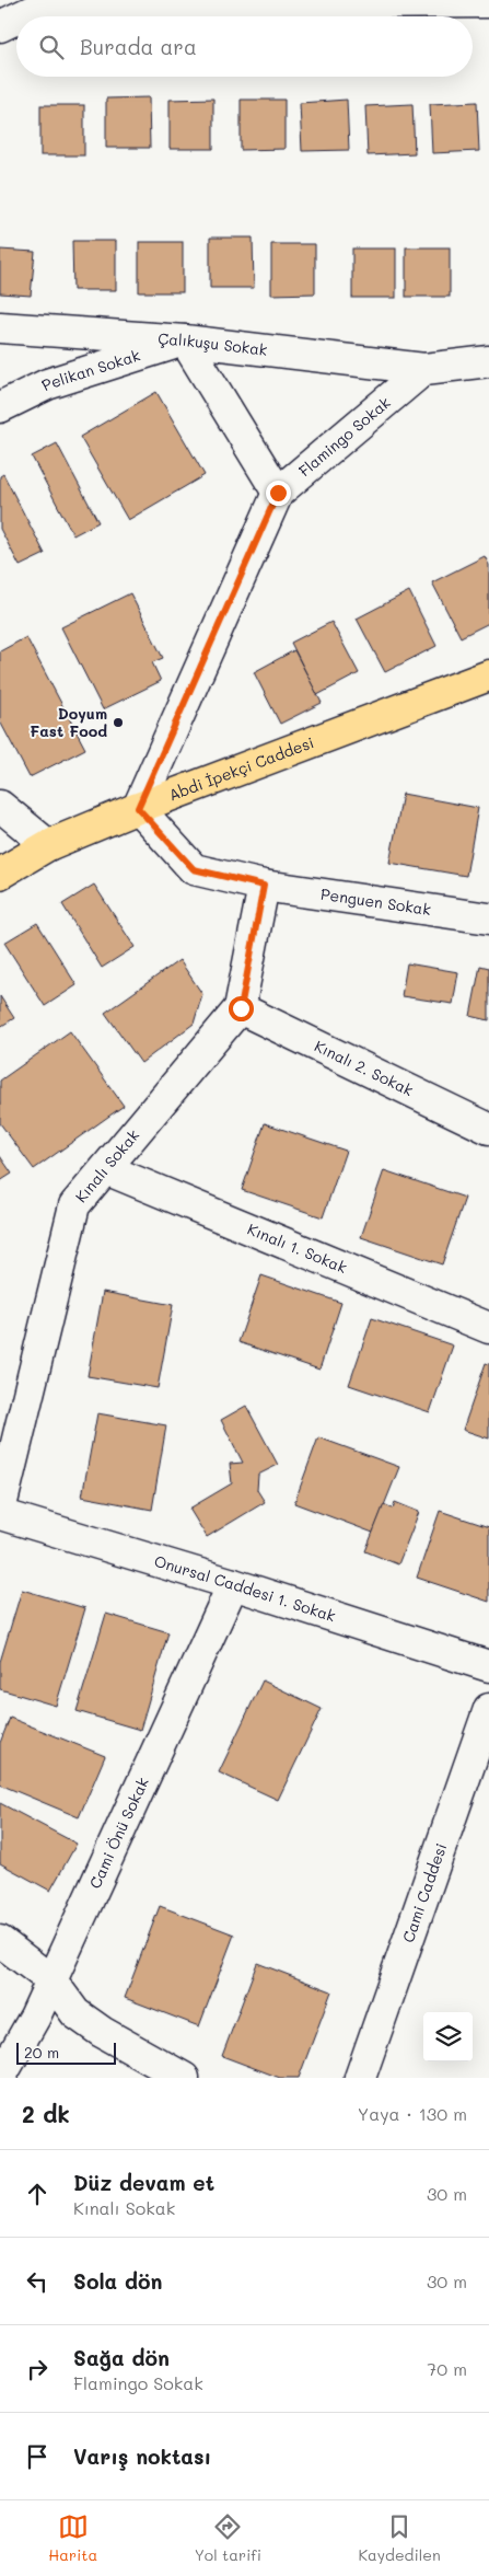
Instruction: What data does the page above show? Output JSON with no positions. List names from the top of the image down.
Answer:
{
  "streets": {
    "main road": ["Abdi İpekçi Caddesi"],
    "street": [
      "Çalıkuşu Sokak",
      "Pelikan Sokak",
      "Flamingo Sokak",
      "Penguen Sokak",
      "Kınalı 2. Sokak",
      "Kınalı Sokak",
      "Kınalı 1. Sokak",
      "Onursal Caddesi 1. Sokak",
      "Cami Önü Sokak",
      "Cami Caddesi"
    ]
  },
  "crossings": [
    ["Çalıkuşu Sokak", "Pelikan Sokak"],
    ["Çalıkuşu Sokak", "Flamingo Sokak"],
    ["Flamingo Sokak", "Abdi İpekçi Caddesi"],
    ["Flamingo Sokak", "Penguen Sokak"],
    ["Abdi İpekçi Caddesi", "Penguen Sokak"],
    ["Penguen Sokak", "Kınalı Sokak"],
    ["Kınalı 2. Sokak", "Kınalı Sokak"],
    ["Kınalı Sokak", "Kınalı 1. Sokak"],
    ["Kınalı Sokak", "Onursal Caddesi 1. Sokak"],
    ["Onursal Caddesi 1. Sokak", "Cami Önü Sokak"]
  ],
  "places": ["Doyum Fast Food"],
  "scale_bar": "20 m",
  "page": {
    "search": "Burada ara",
    "scale": "20 m",
    "heading": ["2 dk", "Yaya · 130 m"],
    "list": [
      ["Düz devam et", "Kınalı Sokak", "30 m"],
      ["Sola dön", "30 m"],
      ["Sağa dön", "Flamingo Sokak", "70 m"],
      "Varış noktası"
    ],
    "nav": ["Harita", "Yol tarifi", "Kaydedilen"]
  }
}
